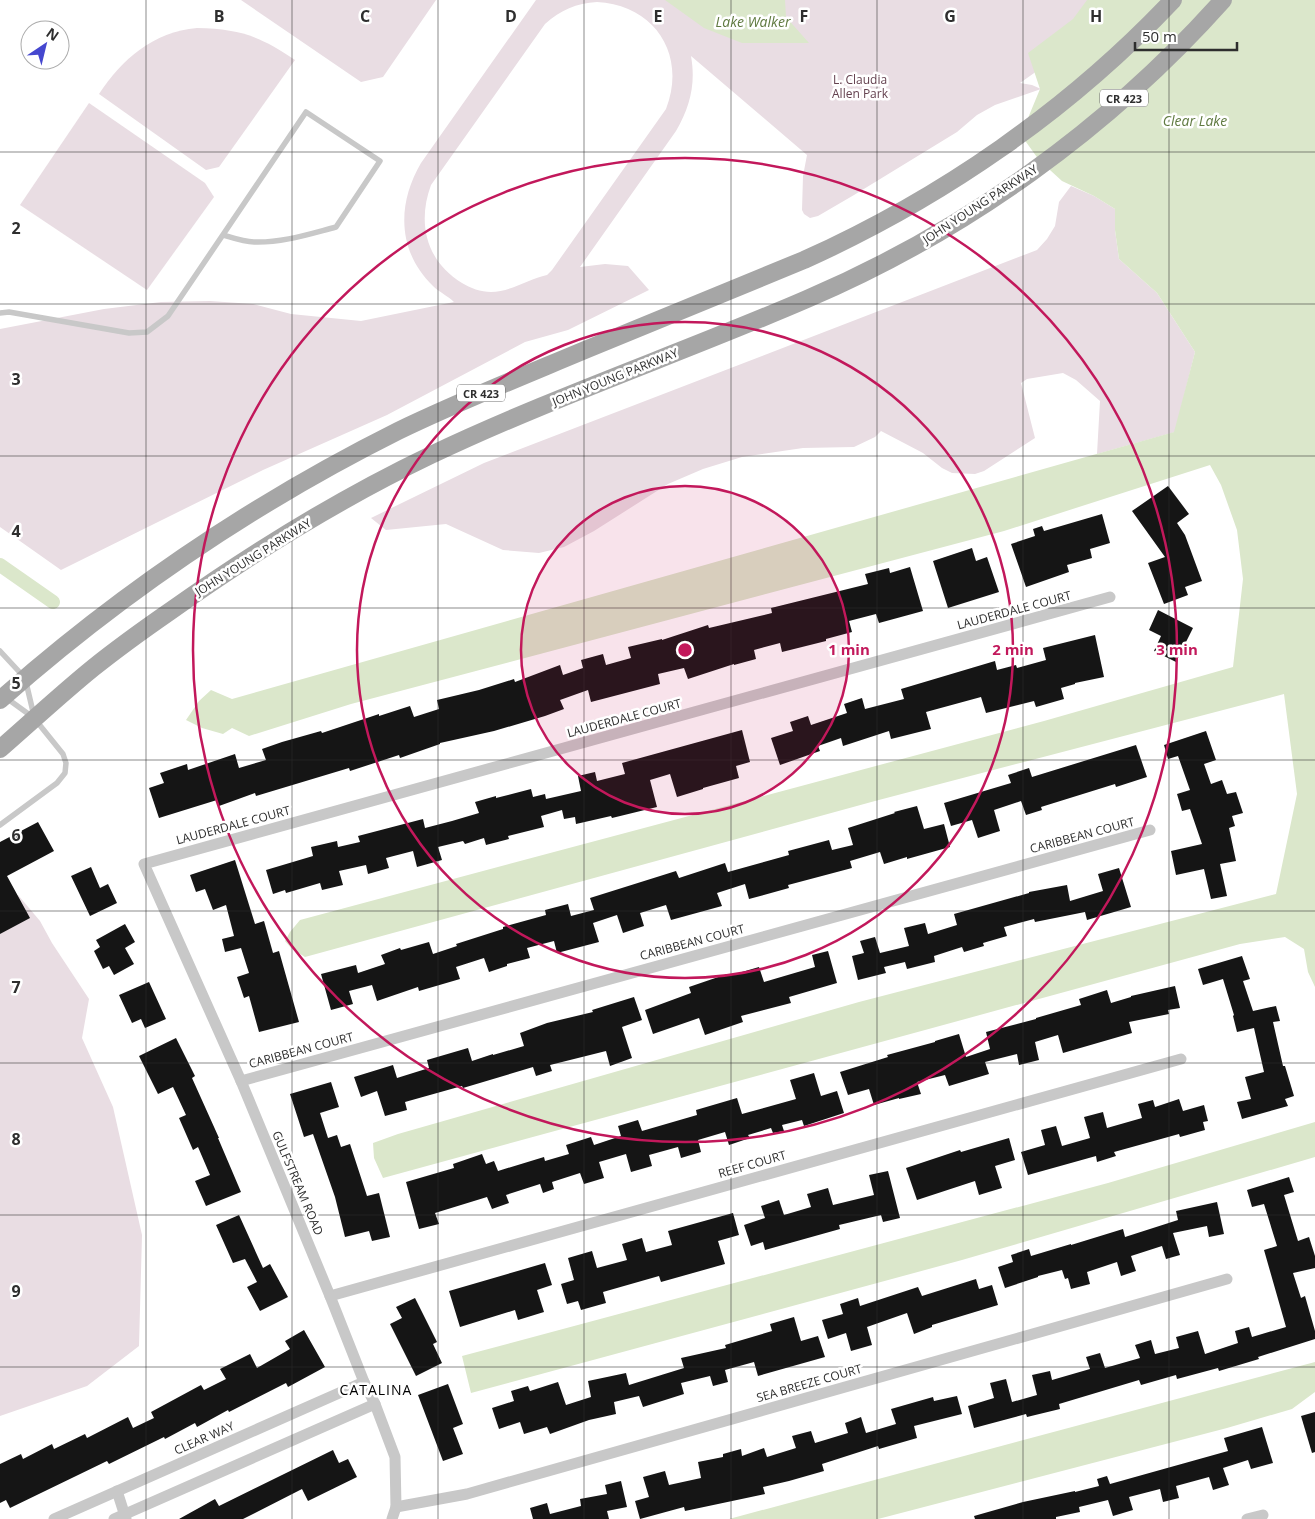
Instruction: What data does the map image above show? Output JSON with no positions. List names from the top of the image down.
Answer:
{
  "streets": {
    "main road": ["CR 423", "JOHN YOUNG PARKWAY"],
    "street": [
      "LAUDERDALE COURT",
      "CARIBBEAN COURT",
      "REEF COURT",
      "GULFSTREAM ROAD",
      "SEA BREEZE COURT",
      "CLEAR WAY"
    ]
  },
  "crossings": [
    ["LAUDERDALE COURT", "GULFSTREAM ROAD"],
    ["CARIBBEAN COURT", "GULFSTREAM ROAD"],
    ["REEF COURT", "GULFSTREAM ROAD"],
    ["GULFSTREAM ROAD", "SEA BREEZE COURT"],
    ["GULFSTREAM ROAD", "CLEAR WAY"]
  ],
  "districts": ["CATALINA"],
  "water": ["Lake Walker", "Clear Lake"],
  "parks": ["L. Claudia Allen Park"],
  "scale_bar": "50 m",
  "north": "top right",
  "grid": {
    "columns": [
      "B",
      "C",
      "D",
      "E",
      "F",
      "G",
      "H"
    ],
    "rows": [
      "2",
      "3",
      "4",
      "5",
      "6",
      "7",
      "8",
      "9"
    ]
  },
  "rings": ["1 min", "2 min", "3 min"]
}
